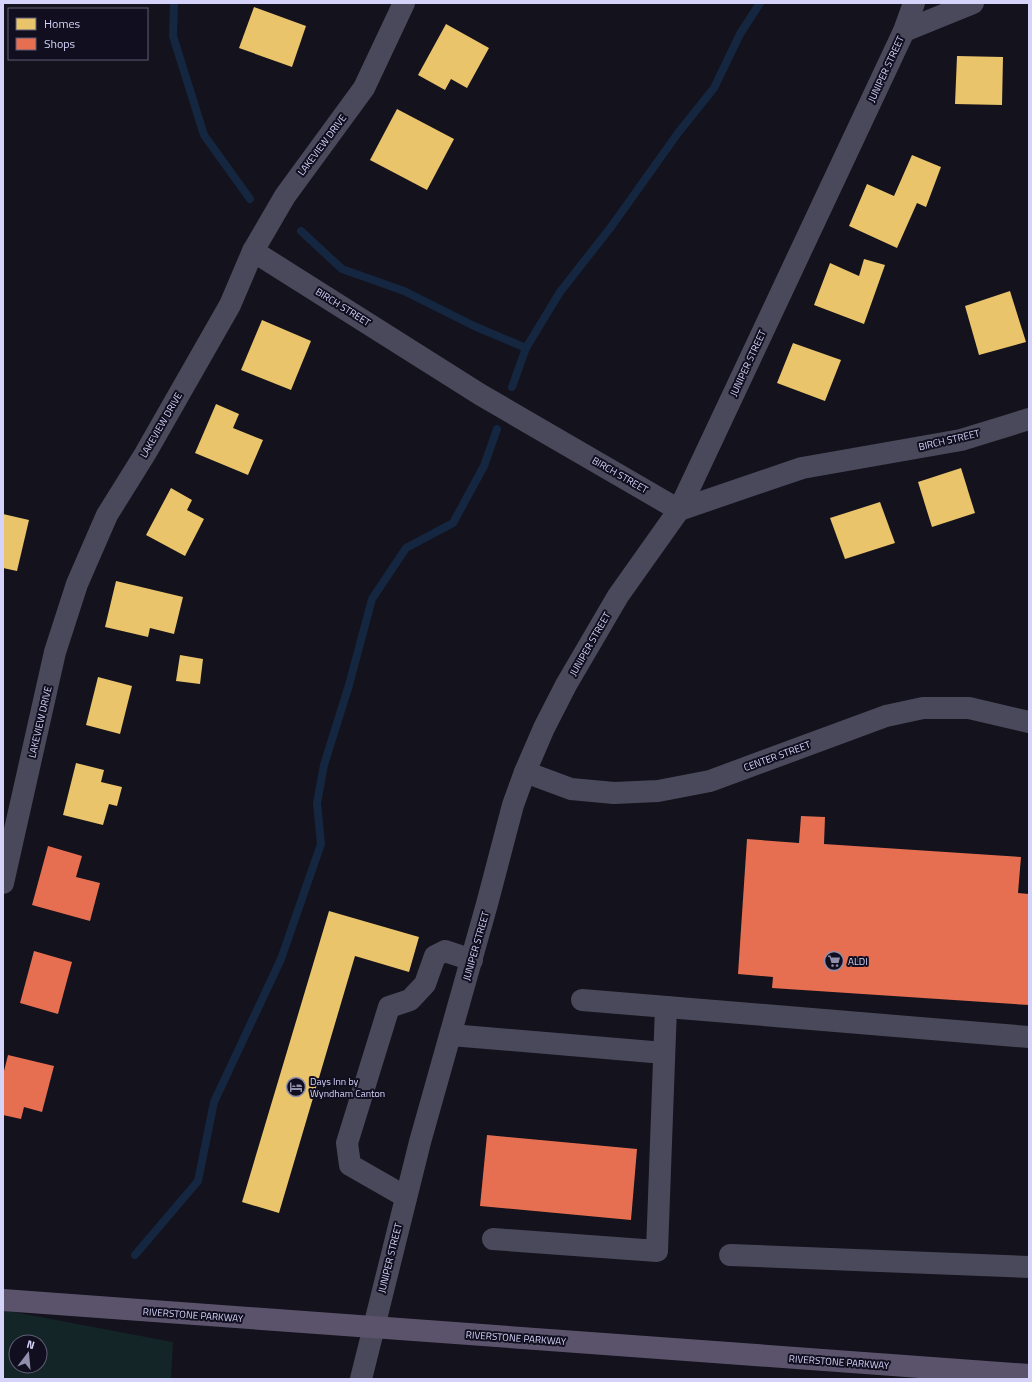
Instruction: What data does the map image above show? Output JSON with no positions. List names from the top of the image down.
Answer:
{
  "streets": {
    "main road": ["RIVERSTONE PARKWAY"],
    "street": [
      "JUNIPER STREET",
      "LAKEVIEW DRIVE",
      "BIRCH STREET",
      "CENTER STREET"
    ]
  },
  "crossings": [
    ["JUNIPER STREET", "BIRCH STREET"],
    ["JUNIPER STREET", "CENTER STREET"],
    ["JUNIPER STREET", "RIVERSTONE PARKWAY"],
    ["LAKEVIEW DRIVE", "BIRCH STREET"]
  ],
  "places": {
    "supermarket": ["ALDI"],
    "hotel": ["Days Inn by Wyndham Canton"]
  },
  "legend": ["Homes", "Shops"],
  "north": "top"
}
